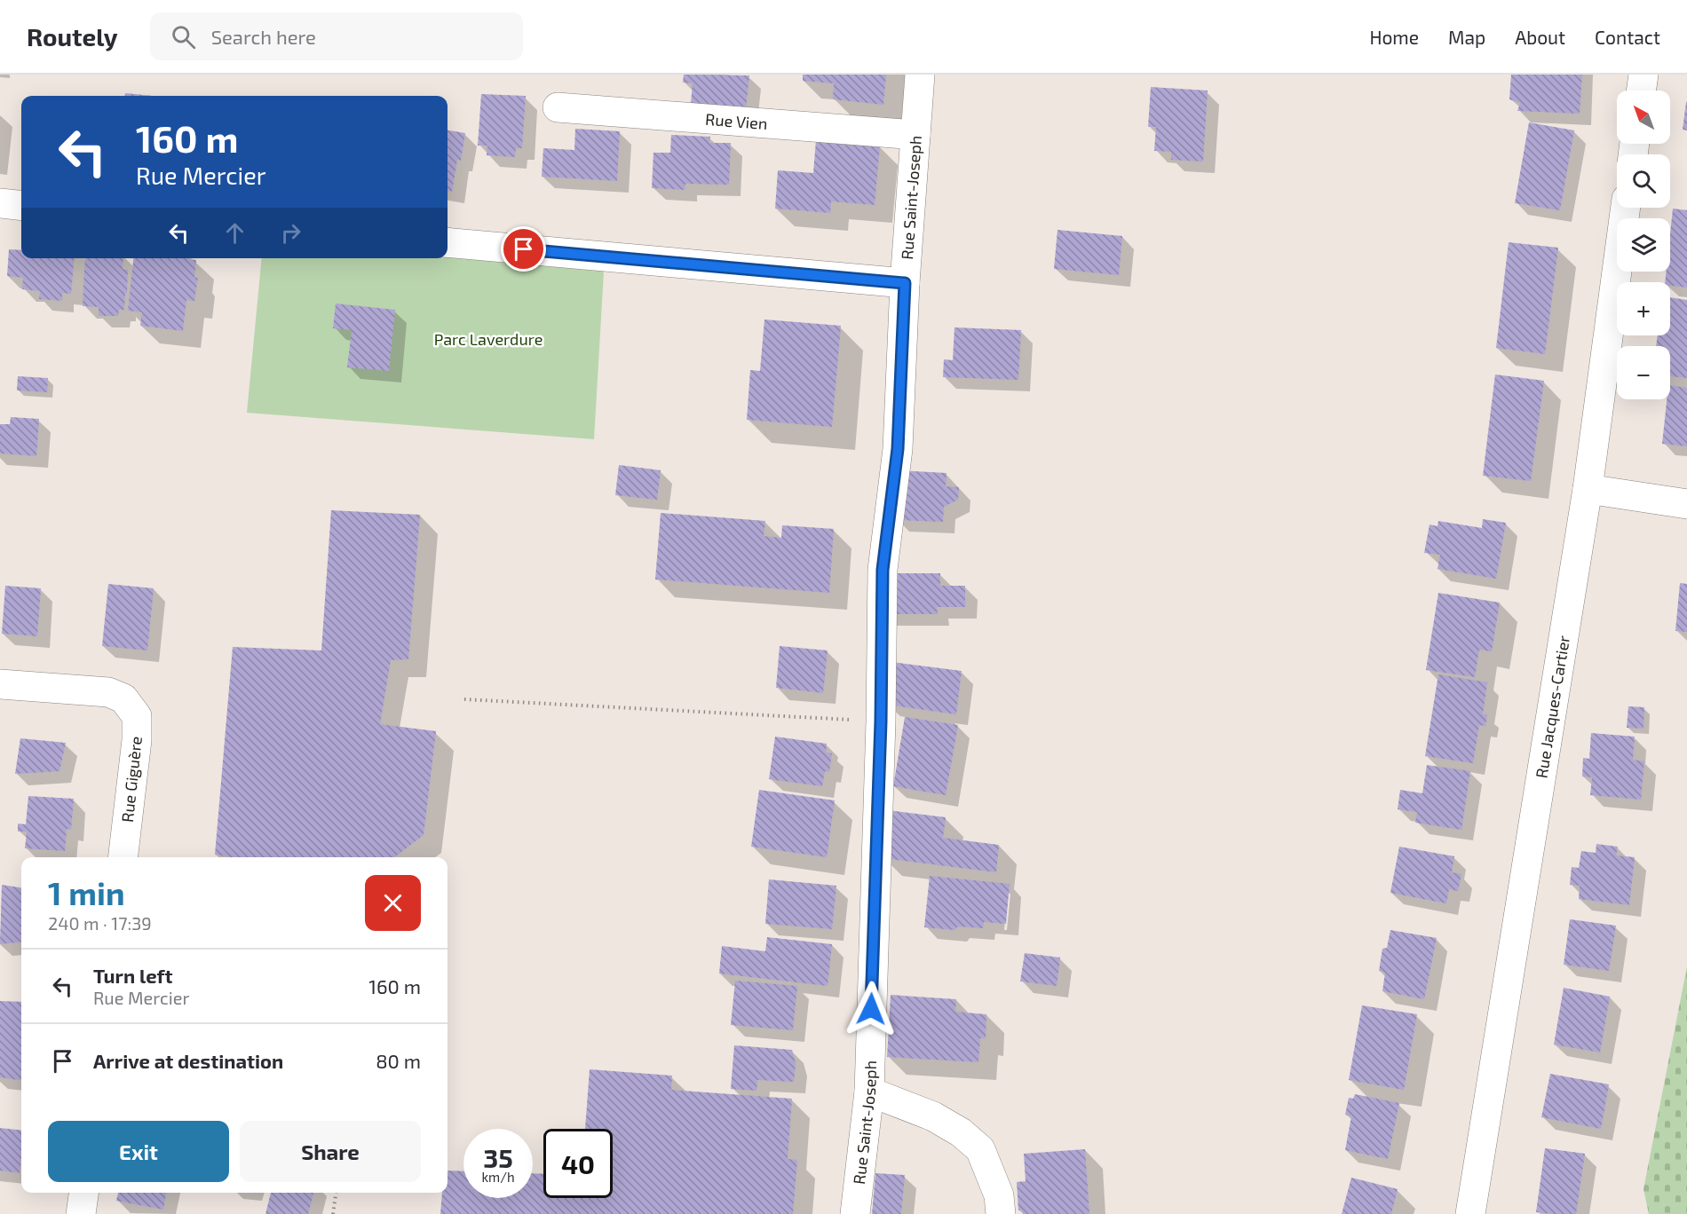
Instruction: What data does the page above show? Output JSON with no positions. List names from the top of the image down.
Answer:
{
  "streets": {
    "street": [
      "Rue Vien",
      "Rue Saint-Joseph",
      "Rue Jacques-Cartier",
      "Rue Giguère"
    ]
  },
  "crossings": [
    ["Rue Vien", "Rue Saint-Joseph"]
  ],
  "parks": ["Parc Laverdure"],
  "north": "top left",
  "page": {
    "header": "Routely",
    "search": "Search here",
    "nav": [
      "Home",
      "Map",
      "About",
      "Contact"
    ],
    "map_buttons": ["+", "−"],
    "turn": ["160 m", "Rue Mercier"],
    "heading": ["1 min", "240 m · 17:39"],
    "list": [
      {
        "name": "Turn left",
        "note": "Rue Mercier",
        "value": "160 m"
      },
      {
        "name": "Arrive at destination",
        "value": "80 m"
      }
    ],
    "buttons": ["Exit", "Share"],
    "speed": "35 km/h",
    "limit": "40"
  }
}
